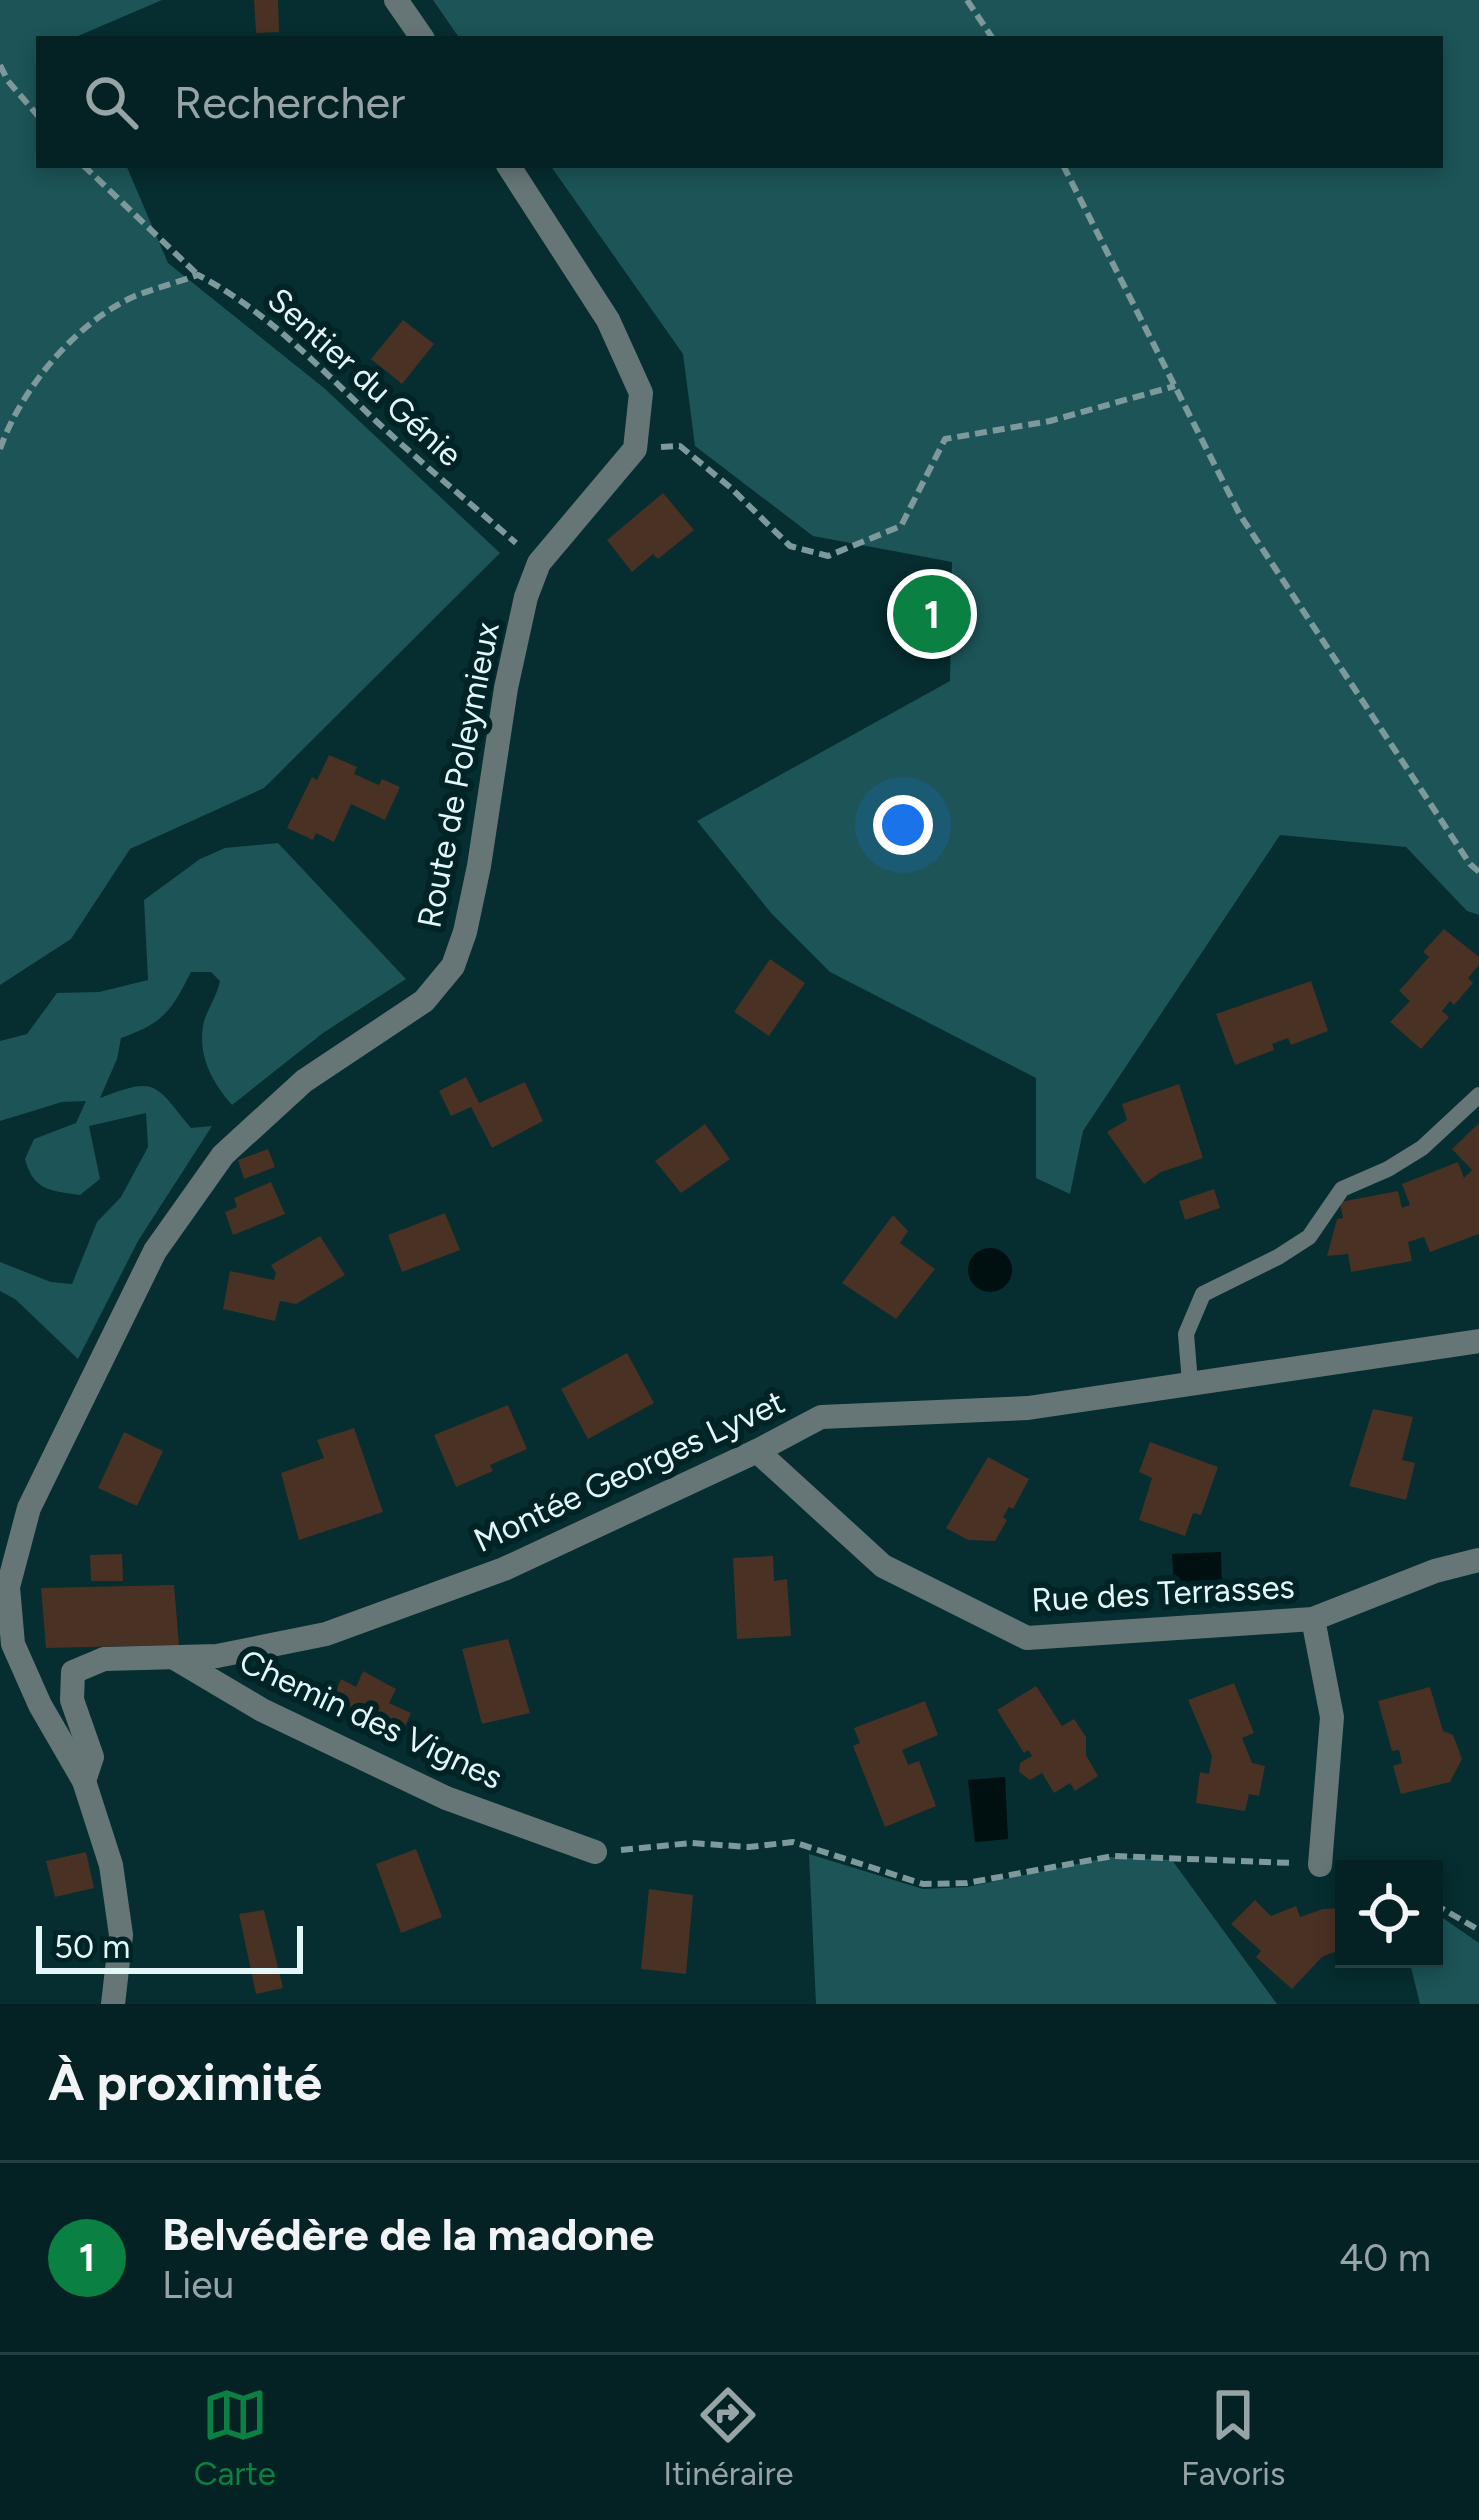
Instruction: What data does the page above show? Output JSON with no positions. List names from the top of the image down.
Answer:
{
  "streets": {
    "street": [
      "Route de Poleymieux",
      "Montée Georges Lyvet",
      "Rue des Terrasses",
      "Chemin des Vignes"
    ],
    "path": ["Sentier du Génie"]
  },
  "crossings": [
    ["Sentier du Génie", "Route de Poleymieux"],
    ["Route de Poleymieux", "Montée Georges Lyvet"],
    ["Montée Georges Lyvet", "Rue des Terrasses"],
    ["Montée Georges Lyvet", "Chemin des Vignes"]
  ],
  "scale_bar": "50 m",
  "page": {
    "search": "Rechercher",
    "pins": "1",
    "scale": "50 m",
    "heading": "À proximité",
    "list": [
      {
        "mark": "1",
        "name": "Belvédère de la madone",
        "note": "Lieu",
        "value": "40 m"
      }
    ],
    "nav": ["Carte", "Itinéraire", "Favoris"]
  }
}
